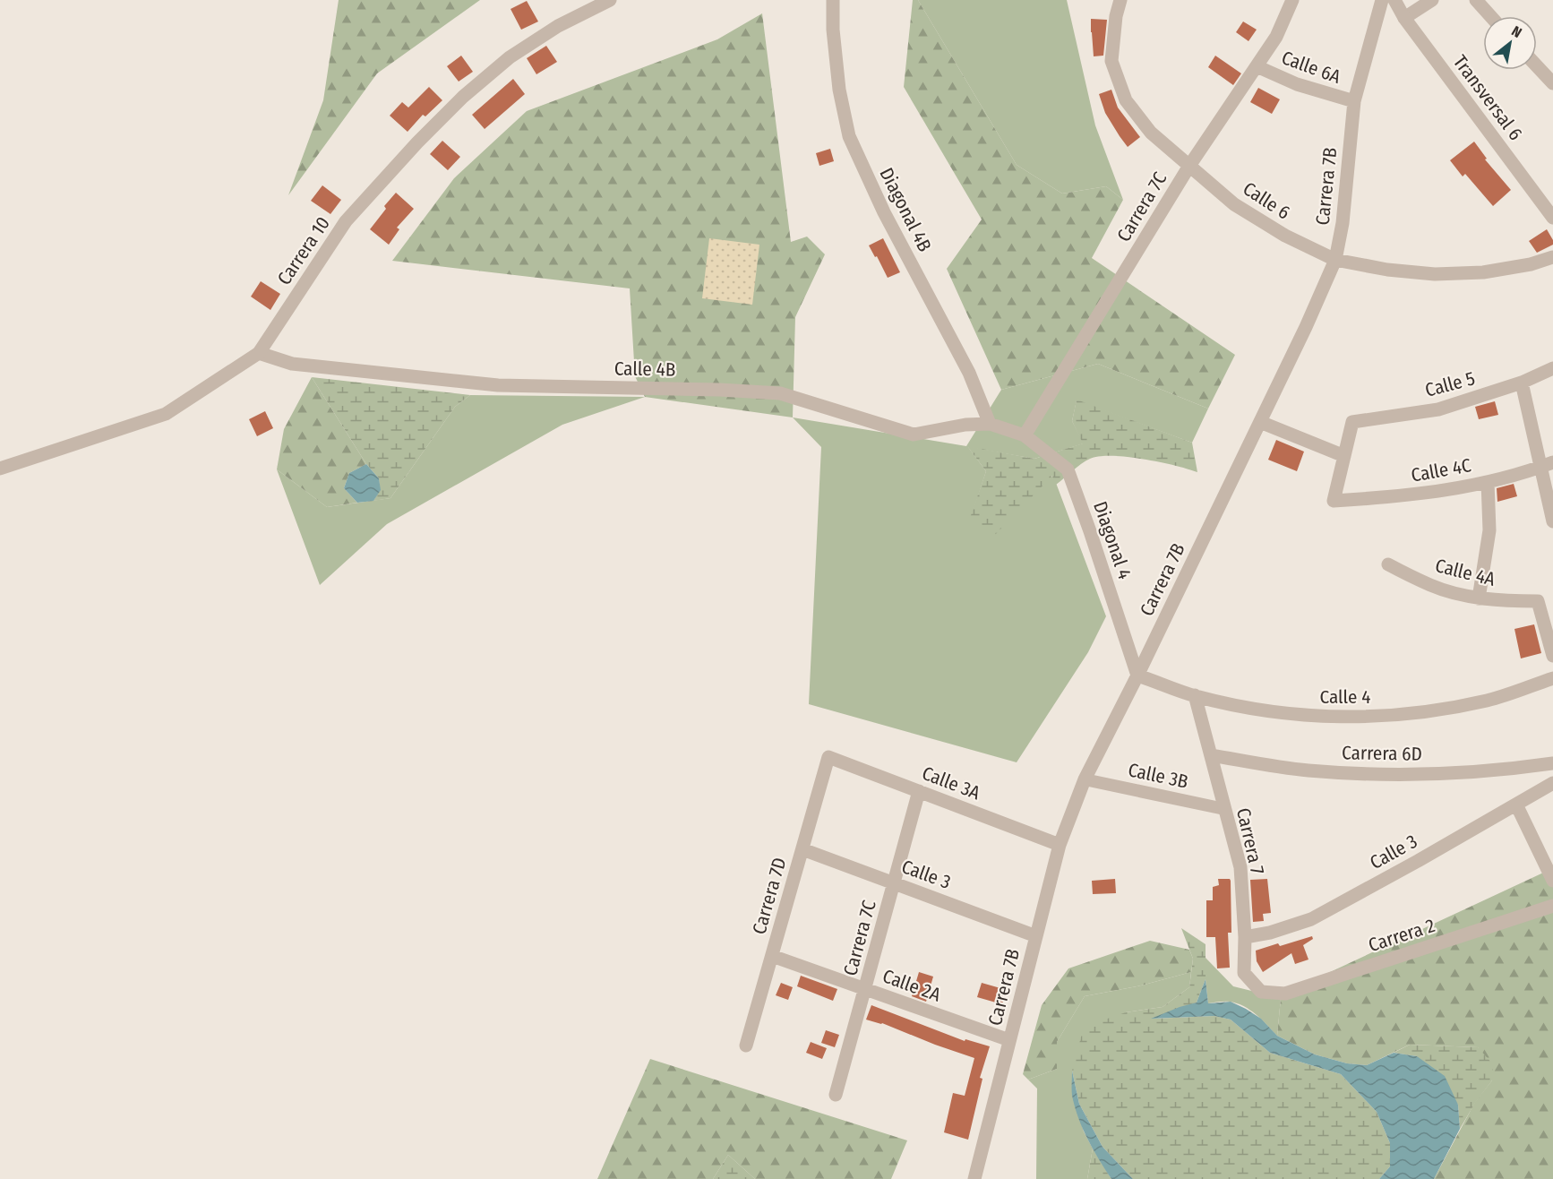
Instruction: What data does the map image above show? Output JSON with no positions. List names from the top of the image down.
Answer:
{
  "streets": {
    "street": [
      "Calle 6A",
      "Transversal 6",
      "Carrera 7B",
      "Calle 6",
      "Carrera 7C",
      "Diagonal 4B",
      "Carrera 10",
      "Calle 4B",
      "Calle 5",
      "Calle 4C",
      "Diagonal 4",
      "Calle 4A",
      "Calle 4",
      "Carrera 6D",
      "Calle 3B",
      "Calle 3A",
      "Carrera 7",
      "Calle 3",
      "Carrera 7D",
      "Carrera 2",
      "Calle 2A"
    ]
  },
  "crossings": [
    ["Calle 6A", "Carrera 7B"],
    ["Calle 6A", "Carrera 7C"],
    ["Carrera 7B", "Calle 6"],
    ["Carrera 7B", "Diagonal 4"],
    ["Carrera 7B", "Calle 4"],
    ["Carrera 7B", "Calle 3B"],
    ["Carrera 7B", "Calle 3A"],
    ["Carrera 7B", "Calle 3"],
    ["Carrera 7B", "Calle 2A"],
    ["Calle 6", "Carrera 7C"],
    ["Carrera 7C", "Calle 4B"],
    ["Carrera 7C", "Diagonal 4"],
    ["Carrera 7C", "Calle 3A"],
    ["Carrera 7C", "Calle 3"],
    ["Carrera 7C", "Calle 2A"],
    ["Diagonal 4B", "Calle 4B"],
    ["Carrera 10", "Calle 4B"],
    ["Calle 4B", "Diagonal 4"],
    ["Calle 5", "Calle 4C"],
    ["Diagonal 4", "Calle 4"],
    ["Calle 4", "Carrera 7"],
    ["Carrera 6D", "Carrera 7"],
    ["Calle 3B", "Carrera 7"],
    ["Calle 3A", "Carrera 7D"],
    ["Carrera 7", "Calle 3"],
    ["Carrera 7", "Carrera 2"],
    ["Calle 3", "Carrera 7D"],
    ["Carrera 7D", "Calle 2A"]
  ],
  "north": "top right"
}
